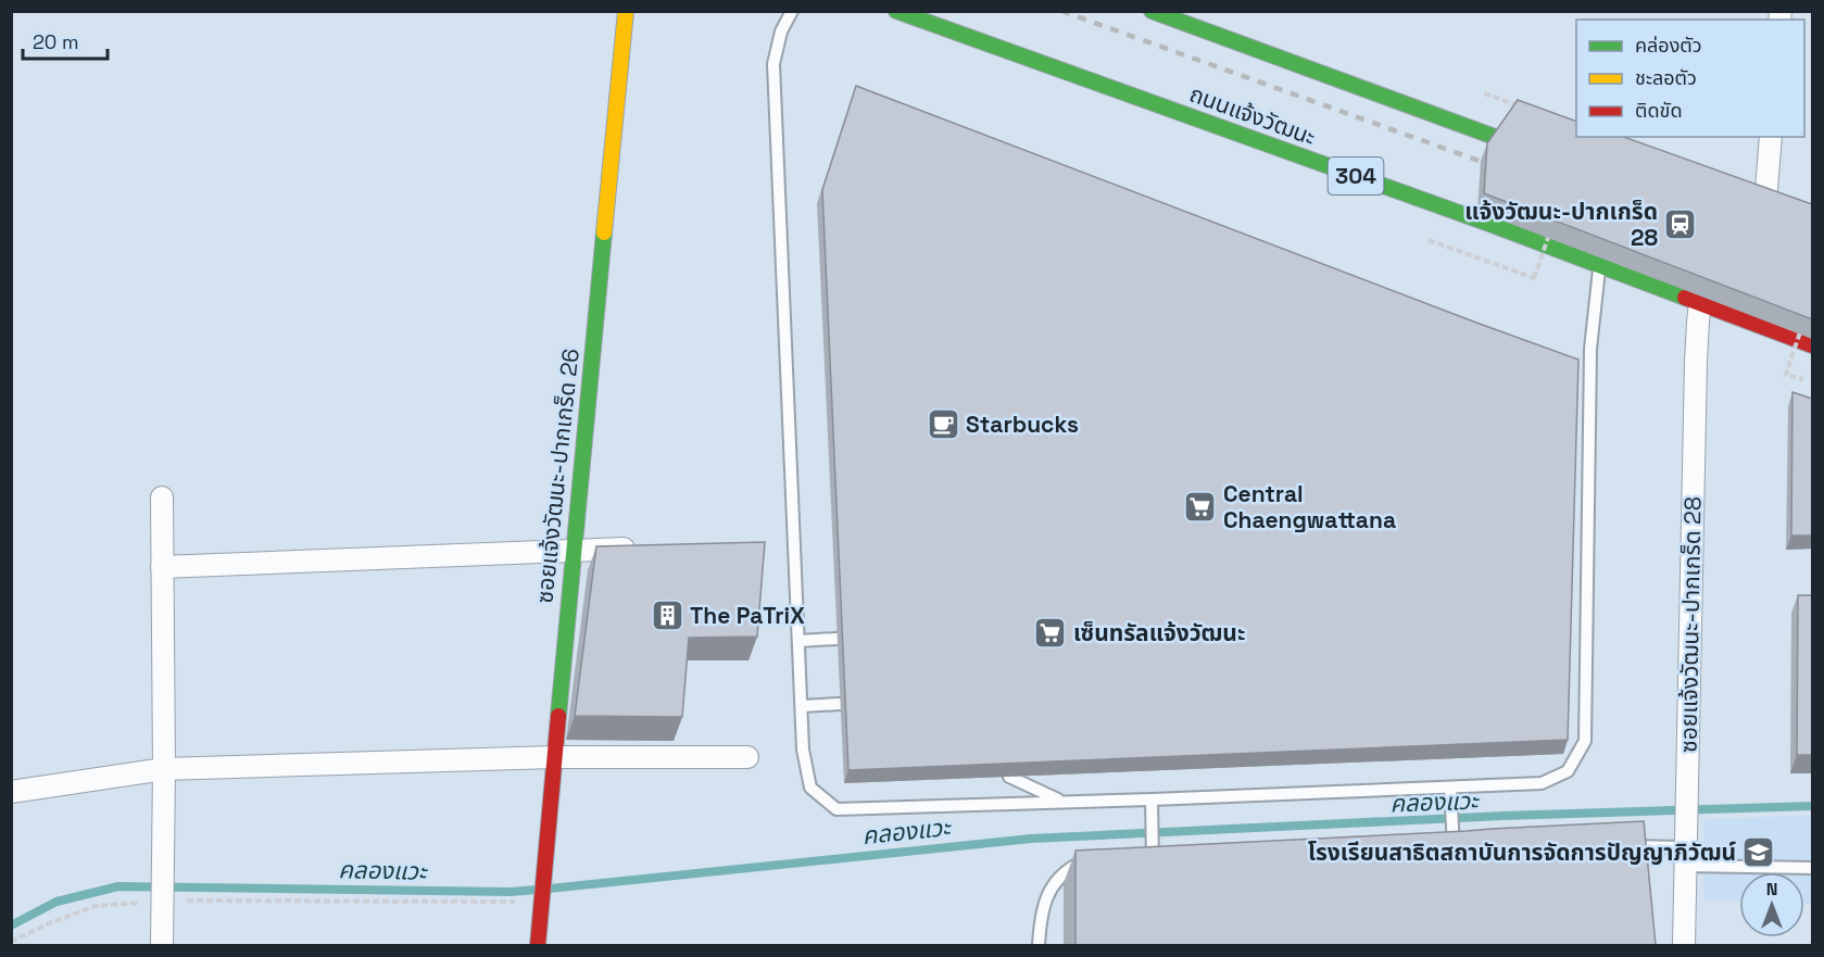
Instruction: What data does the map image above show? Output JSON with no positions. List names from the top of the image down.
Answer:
{
  "streets": {
    "main road": ["ถนนแจ้งวัฒนะ", "304", "ซอยแจ้งวัฒนะ-ปากเกร็ด 26"],
    "street": ["ซอยแจ้งวัฒนะ-ปากเกร็ด 28"]
  },
  "crossings": [
    ["ถนนแจ้งวัฒนะ", "ซอยแจ้งวัฒนะ-ปากเกร็ด 28"]
  ],
  "water": ["คลองแวะ"],
  "places": {
    "station": ["แจ้งวัฒนะ-ปากเกร็ด 28"],
    "cafe": ["Starbucks"],
    "supermarket": ["Central Chaengwattana", "เซ็นทรัลแจ้งวัฒนะ"],
    "building": ["The PaTriX"],
    "school or university": ["โรงเรียนสาธิตสถาบันการจัดการปัญญาภิวัฒน์"]
  },
  "legend": ["คล่องตัว", "ชะลอตัว", "ติดขัด"],
  "scale_bar": "20 m",
  "north": "top"
}
